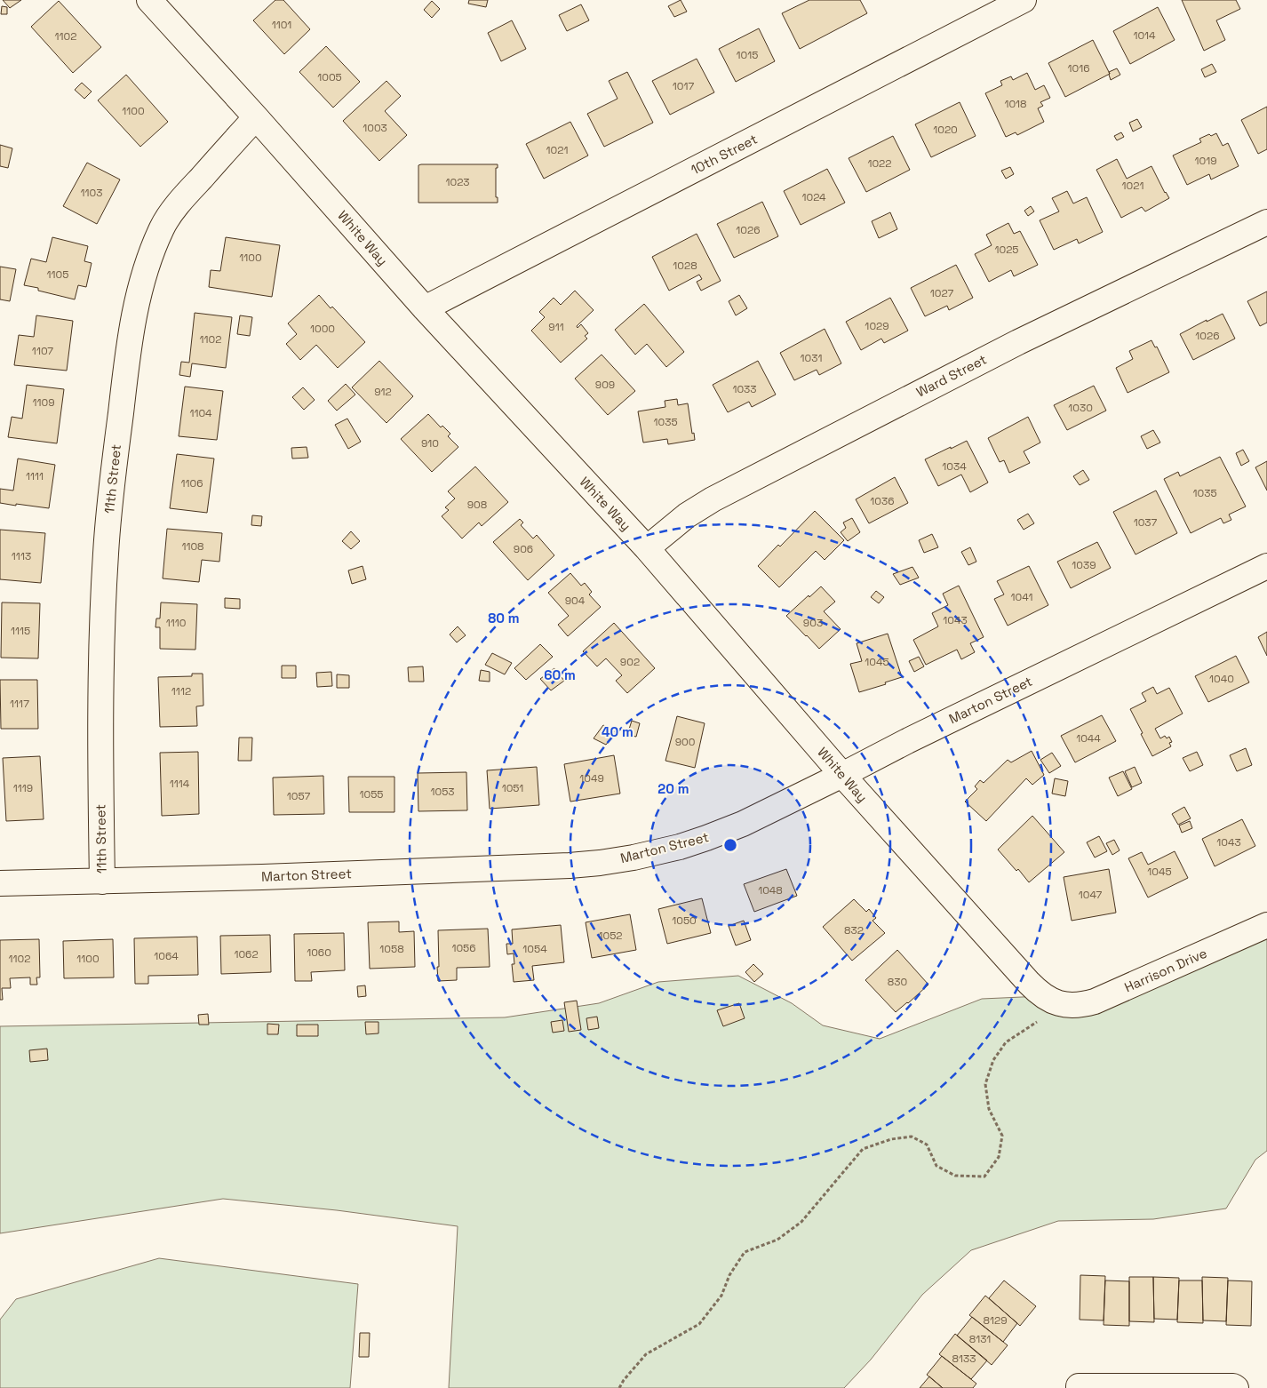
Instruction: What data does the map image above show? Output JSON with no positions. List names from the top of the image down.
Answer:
{
  "streets": {
    "street": [
      "10th Street",
      "White Way",
      "Ward Street",
      "11th Street",
      "Marton Street",
      "Harrison Drive"
    ]
  },
  "crossings": [
    ["10th Street", "White Way"],
    ["White Way", "Ward Street"],
    ["White Way", "11th Street"],
    ["White Way", "Marton Street"],
    ["White Way", "Harrison Drive"],
    ["11th Street", "Marton Street"]
  ],
  "house_numbers": [
    "1101",
    "1014",
    "1102",
    "1015",
    "1016",
    "1005",
    "1017",
    "1018",
    "1100",
    "1003",
    "1020",
    "1021",
    "1019",
    "1022",
    "1023",
    "1021",
    "1103",
    "1024",
    "1026",
    "1025",
    "1100",
    "1028",
    "1105",
    "1027",
    "1029",
    "911",
    "1000",
    "1026",
    "1102",
    "1107",
    "1031",
    "909",
    "1033",
    "912",
    "1109",
    "1030",
    "1104",
    "1035",
    "910",
    "1034",
    "1111",
    "1106",
    "1035",
    "1036",
    "908",
    "1037",
    "1108",
    "906",
    "1113",
    "1039",
    "1041",
    "904",
    "1043",
    "1110",
    "903",
    "1115",
    "902",
    "1045",
    "1040",
    "1112",
    "1117",
    "1044",
    "900",
    "1049",
    "1114",
    "1119",
    "1051",
    "1053",
    "1055",
    "1057",
    "1043",
    "1045",
    "1048",
    "1047",
    "1050",
    "832",
    "1052",
    "1056",
    "1058",
    "1054",
    "1060",
    "1062",
    "1064",
    "1102",
    "1100",
    "830",
    "8129",
    "8131",
    "8133"
  ],
  "rings": [
    "80 m",
    "60 m",
    "40 m",
    "20 m"
  ]
}
